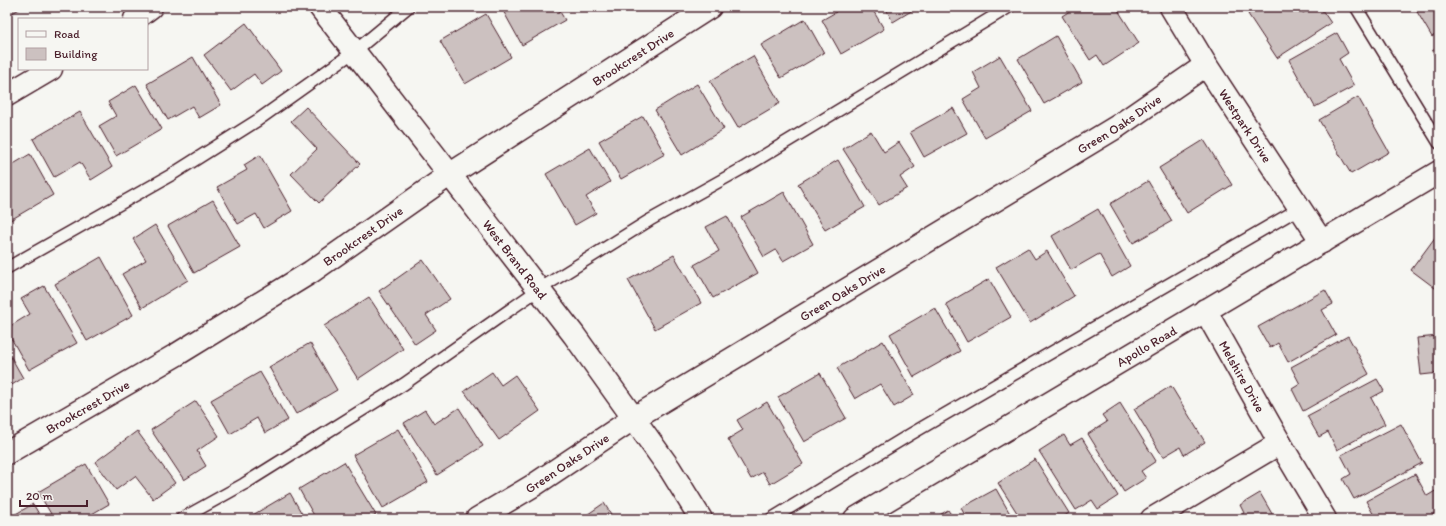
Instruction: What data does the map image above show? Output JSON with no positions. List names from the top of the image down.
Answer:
{
  "streets": {
    "street": [
      "Brookcrest Drive",
      "Green Oaks Drive",
      "Westpark Drive",
      "West Brand Road",
      "Apollo Road",
      "Melshire Drive"
    ]
  },
  "crossings": [
    ["Brookcrest Drive", "West Brand Road"],
    ["Green Oaks Drive", "Westpark Drive"],
    ["Green Oaks Drive", "West Brand Road"],
    ["Westpark Drive", "Apollo Road"],
    ["Apollo Road", "Melshire Drive"]
  ],
  "legend": ["Road", "Building"],
  "scale_bar": "20 m"
}
